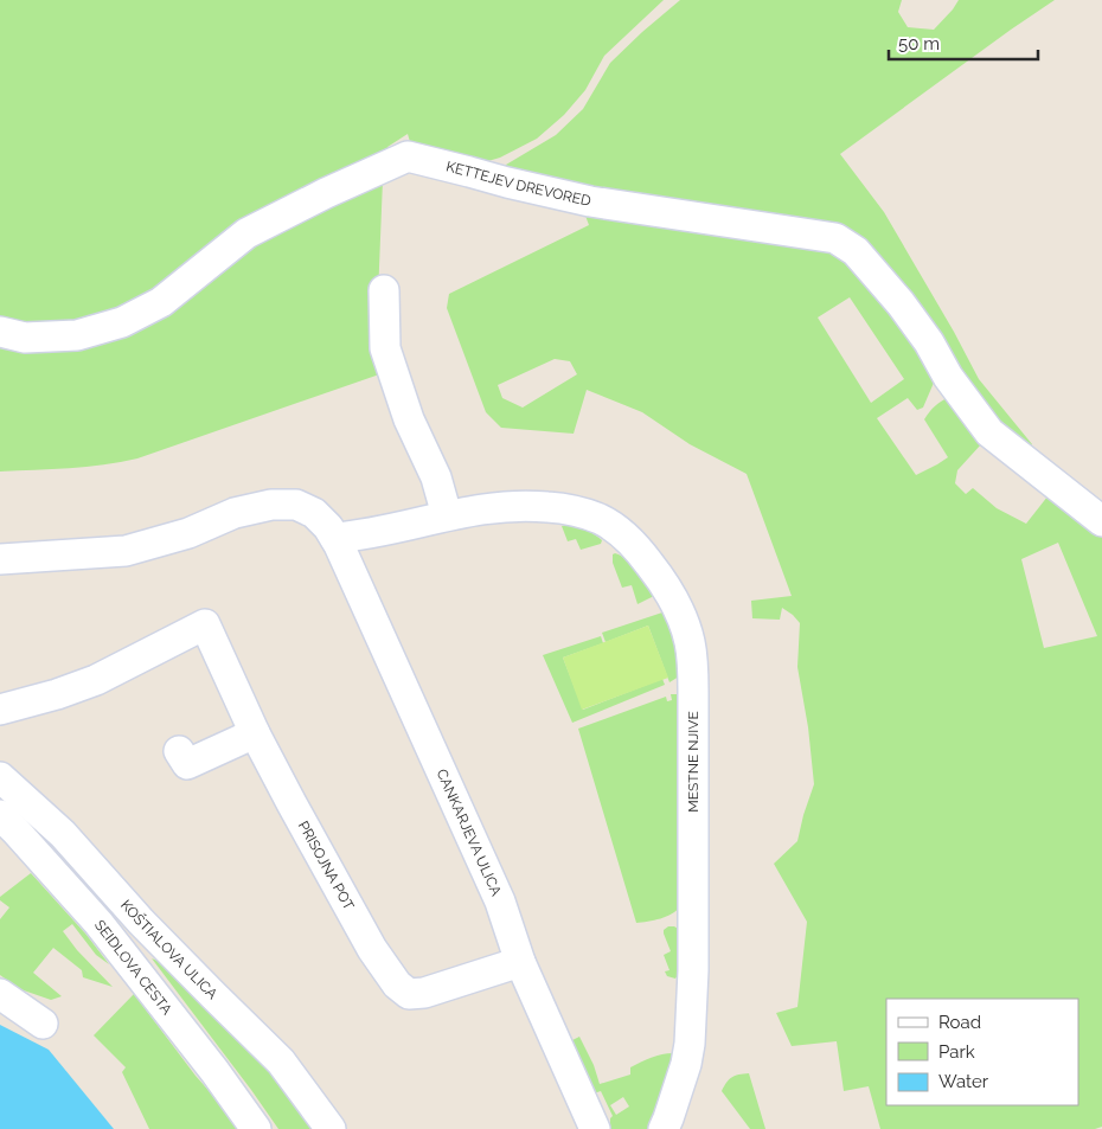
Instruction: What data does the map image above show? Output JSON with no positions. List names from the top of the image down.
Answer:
{
  "streets": {
    "street": [
      "KETTEJEV DREVORED",
      "MESTNE NJIVE",
      "CANKARJEVA ULICA",
      "PRISOJNA POT",
      "KOŠTIALOVA ULICA",
      "SEIDLOVA CESTA"
    ]
  },
  "crossings": [
    ["CANKARJEVA ULICA", "PRISOJNA POT"]
  ],
  "legend": ["Road", "Park", "Water"],
  "scale_bar": "50 m"
}
